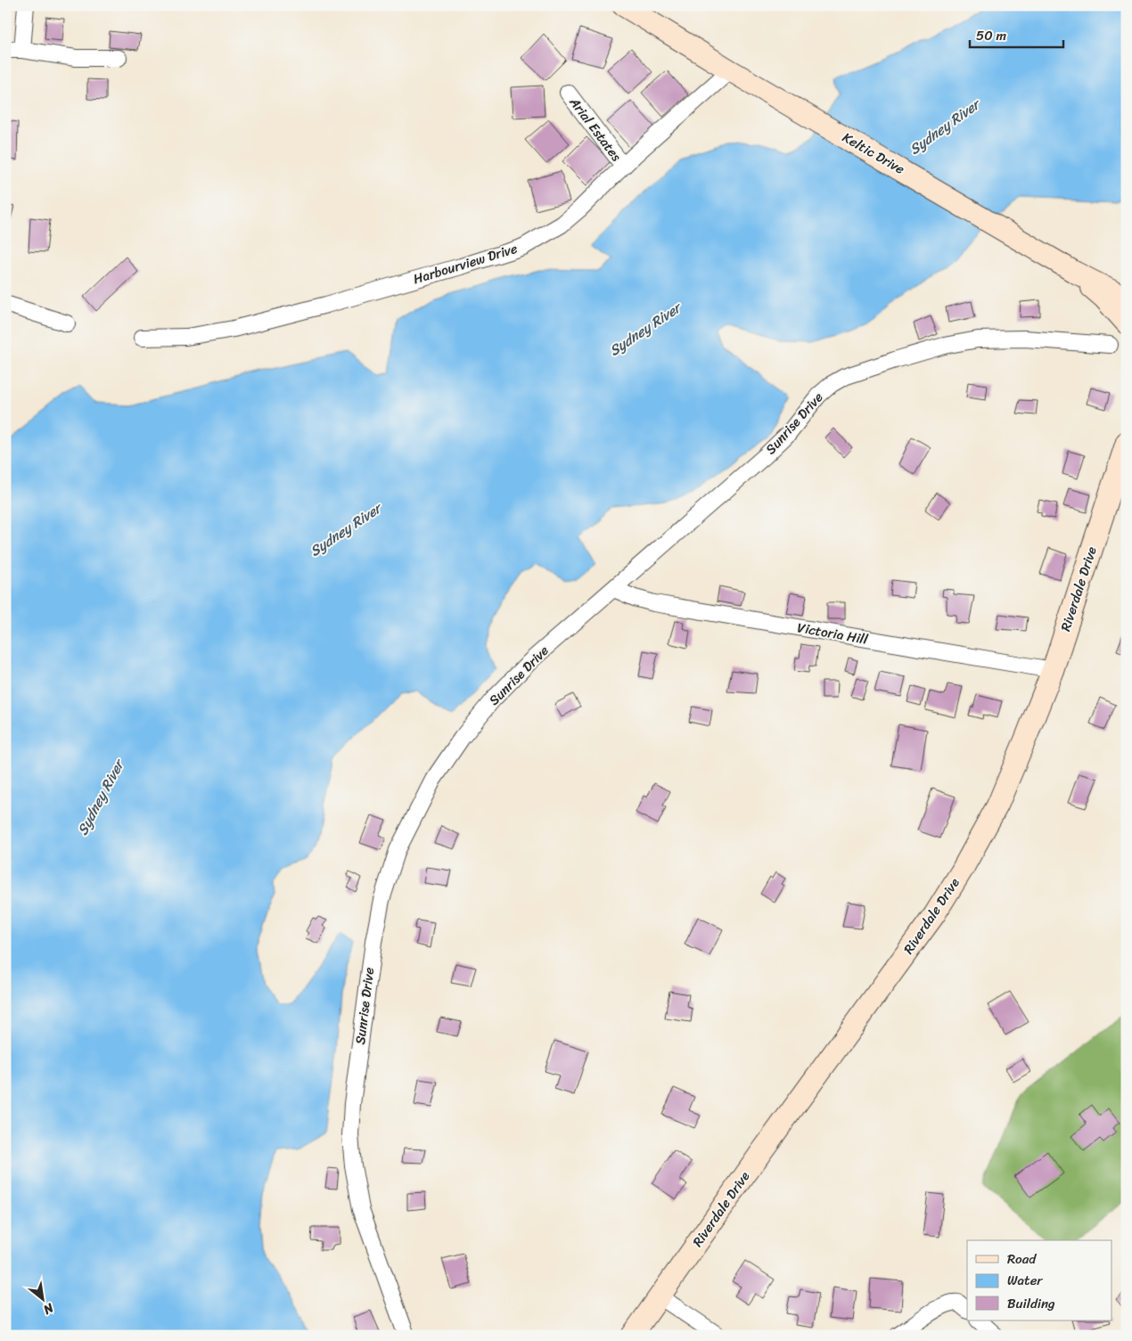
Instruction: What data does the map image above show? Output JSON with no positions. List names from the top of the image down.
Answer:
{
  "streets": {
    "main road": ["Keltic Drive", "Riverdale Drive"],
    "street": [
      "Arial Estates",
      "Harbourview Drive",
      "Sunrise Drive",
      "Victoria Hill"
    ]
  },
  "crossings": [
    ["Arial Estates", "Harbourview Drive"],
    ["Keltic Drive", "Harbourview Drive"],
    ["Sunrise Drive", "Victoria Hill"],
    ["Riverdale Drive", "Victoria Hill"]
  ],
  "water": ["Sydney River"],
  "legend": ["Road", "Water", "Building"],
  "scale_bar": "50 m",
  "north": "bottom right"
}
